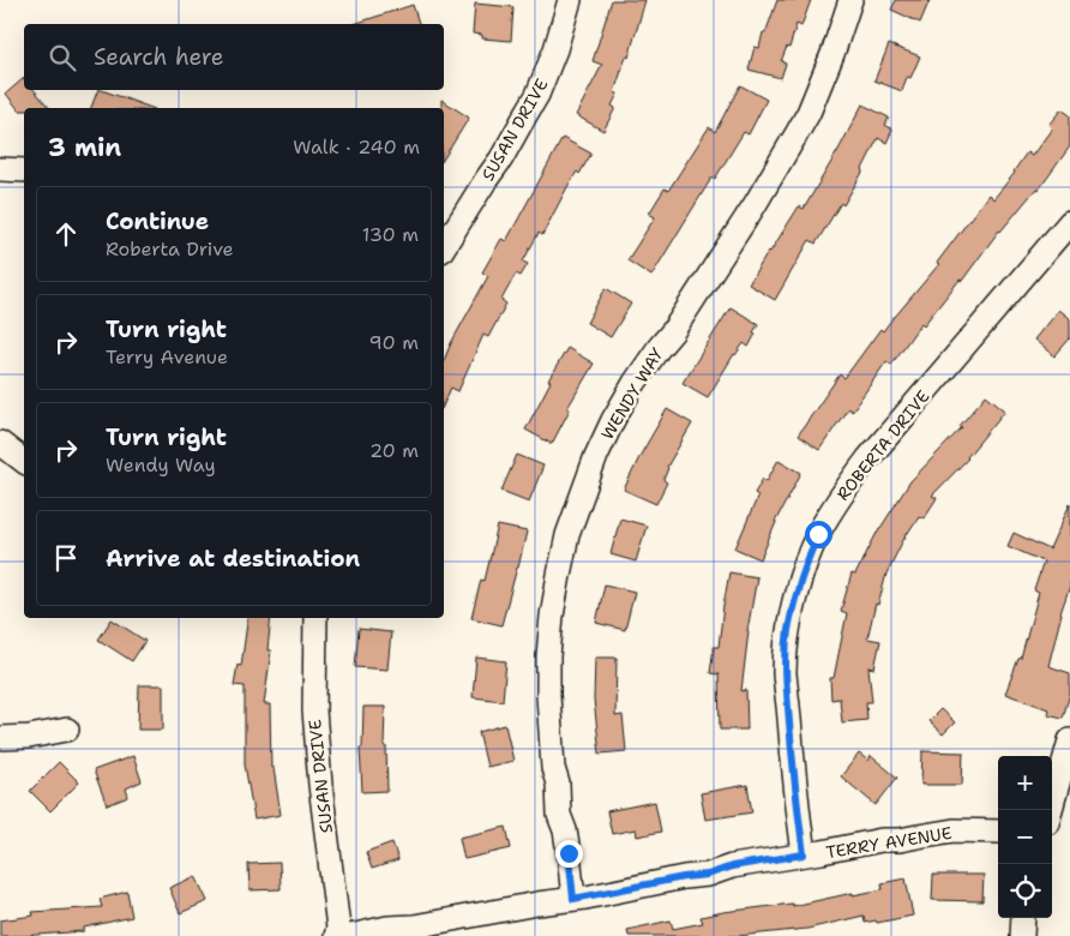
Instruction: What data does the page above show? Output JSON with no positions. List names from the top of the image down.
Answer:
{
  "streets": {
    "street": [
      "SUSAN DRIVE",
      "WENDY WAY",
      "ROBERTA DRIVE",
      "TERRY AVENUE"
    ]
  },
  "crossings": [
    ["WENDY WAY", "TERRY AVENUE"],
    ["ROBERTA DRIVE", "TERRY AVENUE"]
  ],
  "page": {
    "search": "Search here",
    "heading": ["3 min", "Walk · 240 m"],
    "list": [
      ["Continue", "Roberta Drive", "130 m"],
      ["Turn right", "Terry Avenue", "90 m"],
      ["Turn right", "Wendy Way", "20 m"],
      "Arrive at destination"
    ],
    "map_buttons": ["+", "−"]
  }
}
